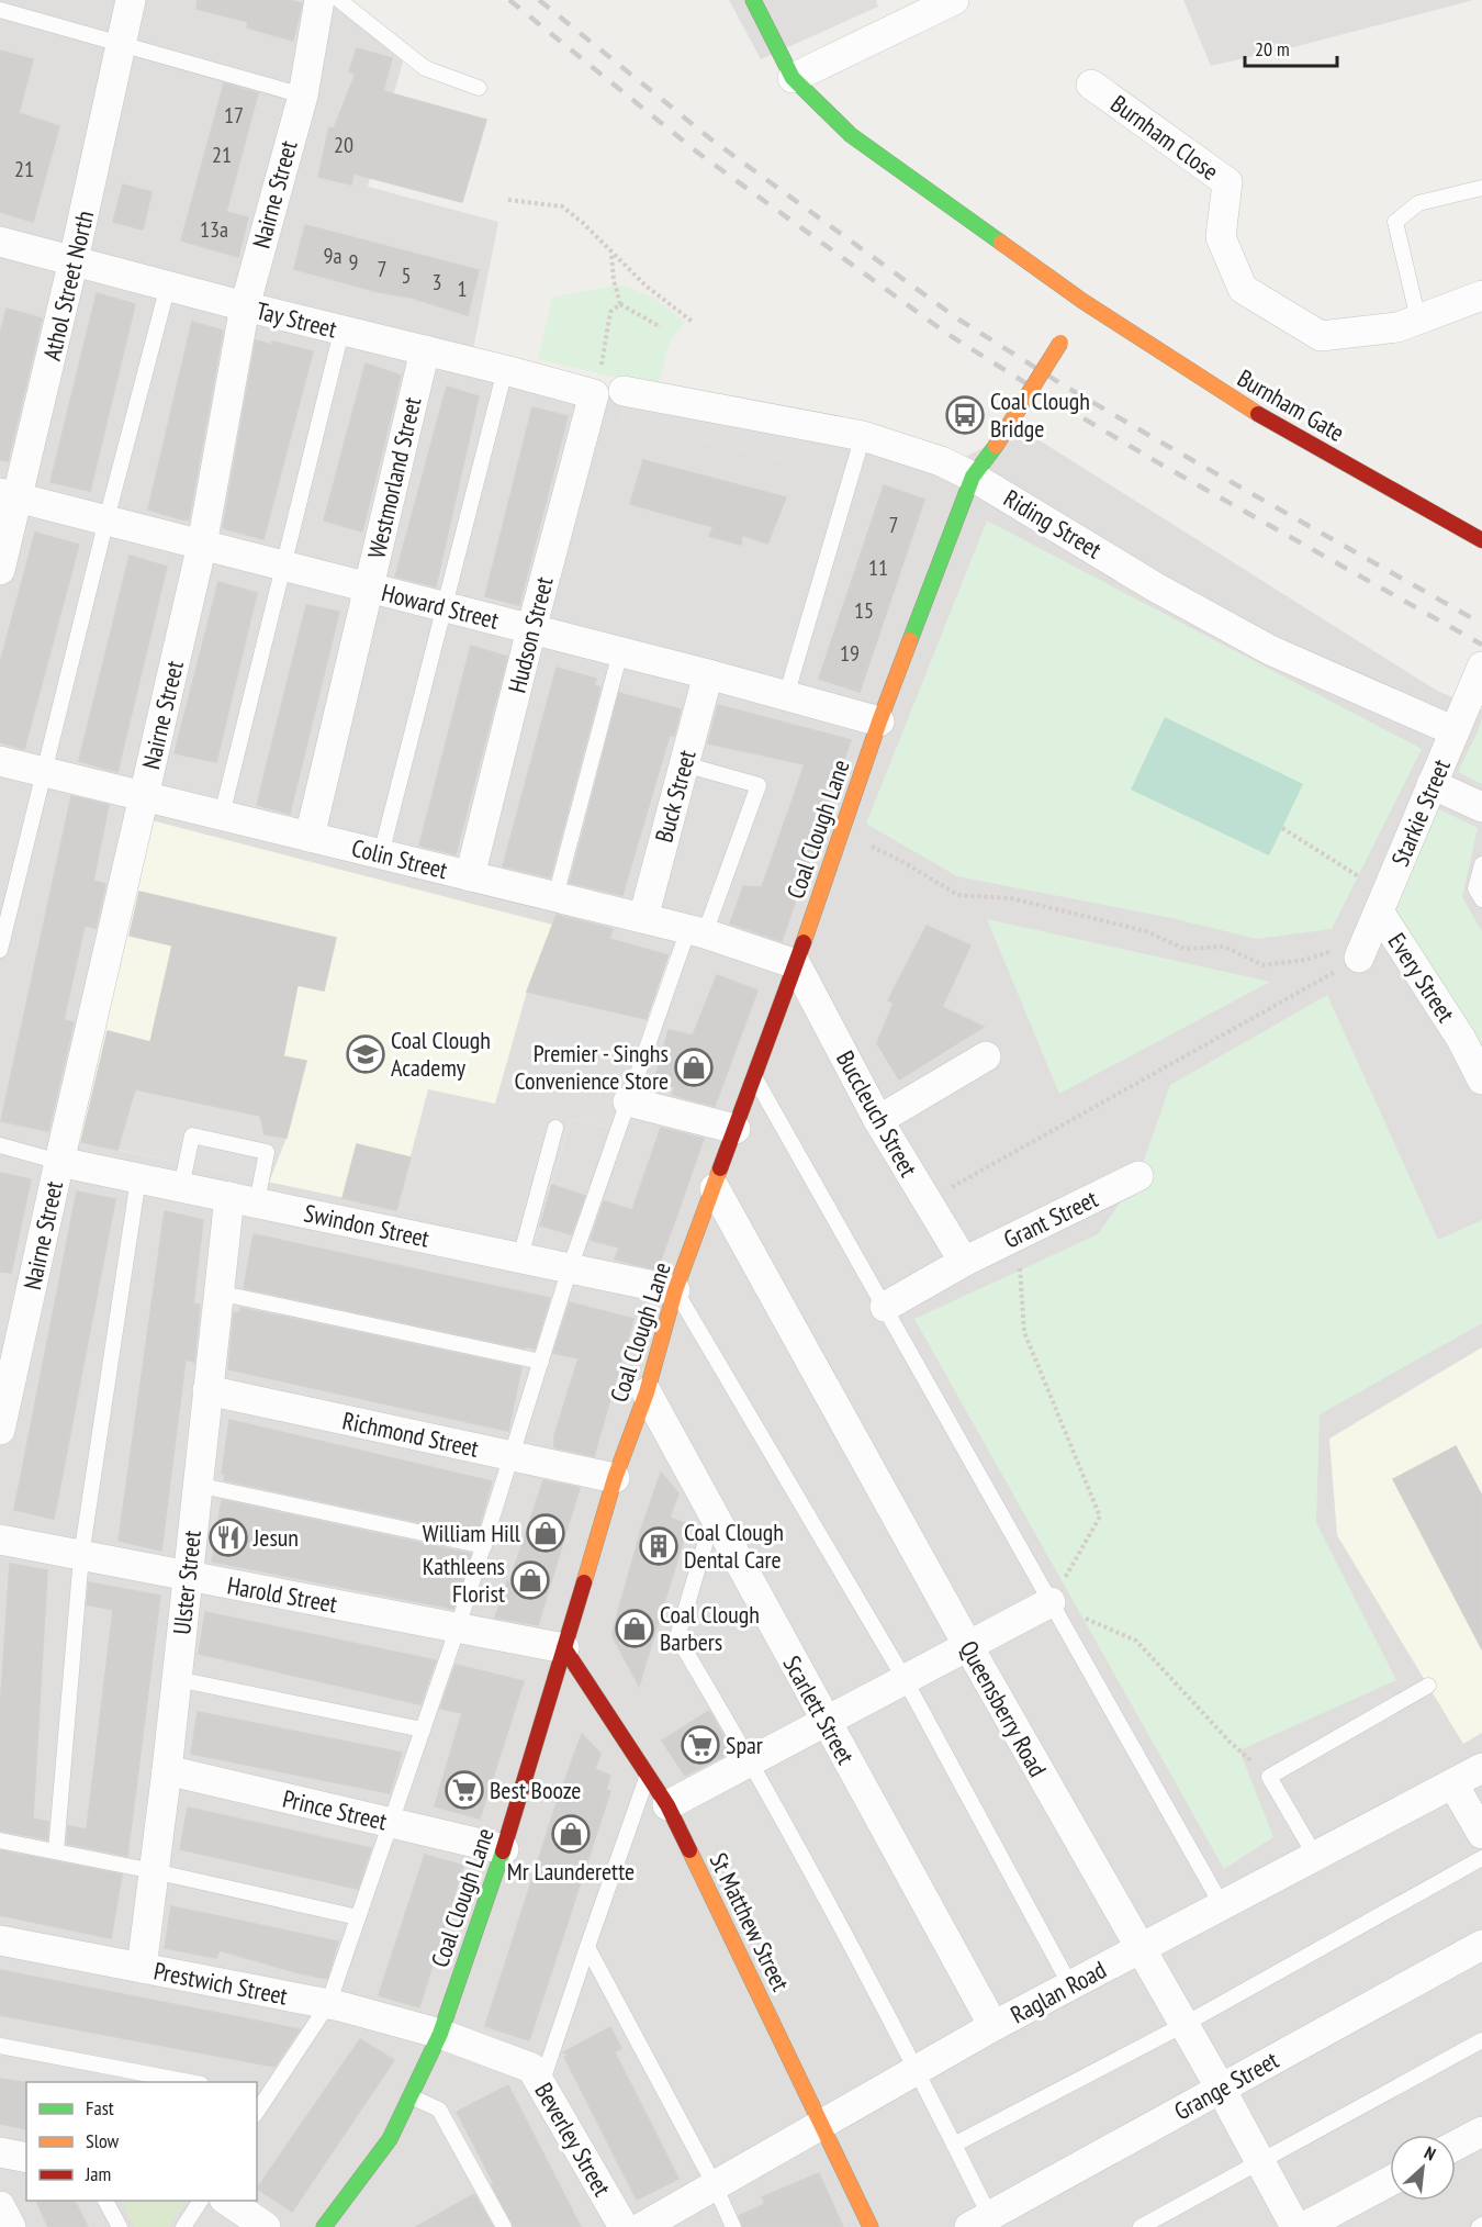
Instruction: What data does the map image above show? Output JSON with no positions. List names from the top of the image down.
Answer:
{
  "streets": {
    "main road": ["Burnham Gate", "Coal Clough Lane", "St Matthew Street"],
    "street": [
      "Burnham Close",
      "Nairne Street",
      "Athol Street North",
      "Tay Street",
      "Westmorland Street",
      "Riding Street",
      "Howard Street",
      "Hudson Street",
      "Buck Street",
      "Starkie Street",
      "Colin Street",
      "Every Street",
      "Buccleuch Street",
      "Grant Street",
      "Swindon Street",
      "Richmond Street",
      "Ulster Street",
      "Harold Street",
      "Queensberry Road",
      "Scarlett Street",
      "Prince Street",
      "Prestwich Street",
      "Raglan Road",
      "Grange Street",
      "Beverley Street"
    ]
  },
  "crossings": [
    ["Nairne Street", "Tay Street"],
    ["Nairne Street", "Howard Street"],
    ["Nairne Street", "Colin Street"],
    ["Nairne Street", "Swindon Street"],
    ["Athol Street North", "Tay Street"],
    ["Athol Street North", "Howard Street"],
    ["Tay Street", "Westmorland Street"],
    ["Tay Street", "Hudson Street"],
    ["Westmorland Street", "Howard Street"],
    ["Westmorland Street", "Colin Street"],
    ["Riding Street", "Starkie Street"],
    ["Riding Street", "Coal Clough Lane"],
    ["Howard Street", "Hudson Street"],
    ["Howard Street", "Buck Street"],
    ["Howard Street", "Coal Clough Lane"],
    ["Hudson Street", "Colin Street"],
    ["Buck Street", "Colin Street"],
    ["Starkie Street", "Every Street"],
    ["Coal Clough Lane", "Colin Street"],
    ["Coal Clough Lane", "Buccleuch Street"],
    ["Coal Clough Lane", "Swindon Street"],
    ["Coal Clough Lane", "Richmond Street"],
    ["Coal Clough Lane", "Harold Street"],
    ["Coal Clough Lane", "Queensberry Road"],
    ["Coal Clough Lane", "Scarlett Street"],
    ["Coal Clough Lane", "Prince Street"],
    ["Coal Clough Lane", "St Matthew Street"],
    ["Coal Clough Lane", "Prestwich Street"],
    ["Coal Clough Lane", "Beverley Street"],
    ["Colin Street", "Buccleuch Street"],
    ["Buccleuch Street", "Grant Street"],
    ["Swindon Street", "Ulster Street"],
    ["Richmond Street", "Ulster Street"],
    ["Ulster Street", "Harold Street"],
    ["Ulster Street", "Prince Street"],
    ["Ulster Street", "Prestwich Street"],
    ["Harold Street", "St Matthew Street"],
    ["Queensberry Road", "Raglan Road"],
    ["Queensberry Road", "Grange Street"],
    ["Scarlett Street", "Raglan Road"],
    ["St Matthew Street", "Raglan Road"],
    ["Prestwich Street", "Beverley Street"]
  ],
  "places": {
    "bus stop": ["Coal Clough Bridge"],
    "school or university": ["Coal Clough Academy"],
    "shop": [
      "Premier - Singhs Convenience Store",
      "William Hill",
      "Kathleens Florist",
      "Coal Clough Barbers",
      "Mr Launderette"
    ],
    "restaurant": ["Jesun"],
    "building": ["Coal Clough Dental Care"],
    "supermarket": ["Spar", "Best Booze"]
  },
  "house_numbers": [
    "17",
    "20",
    "21",
    "21",
    "13a",
    "9a",
    "9",
    "7",
    "5",
    "3",
    "1",
    "7",
    "11",
    "15",
    "19"
  ],
  "legend": ["Fast", "Slow", "Jam"],
  "scale_bar": "20 m",
  "north": "top right"
}
